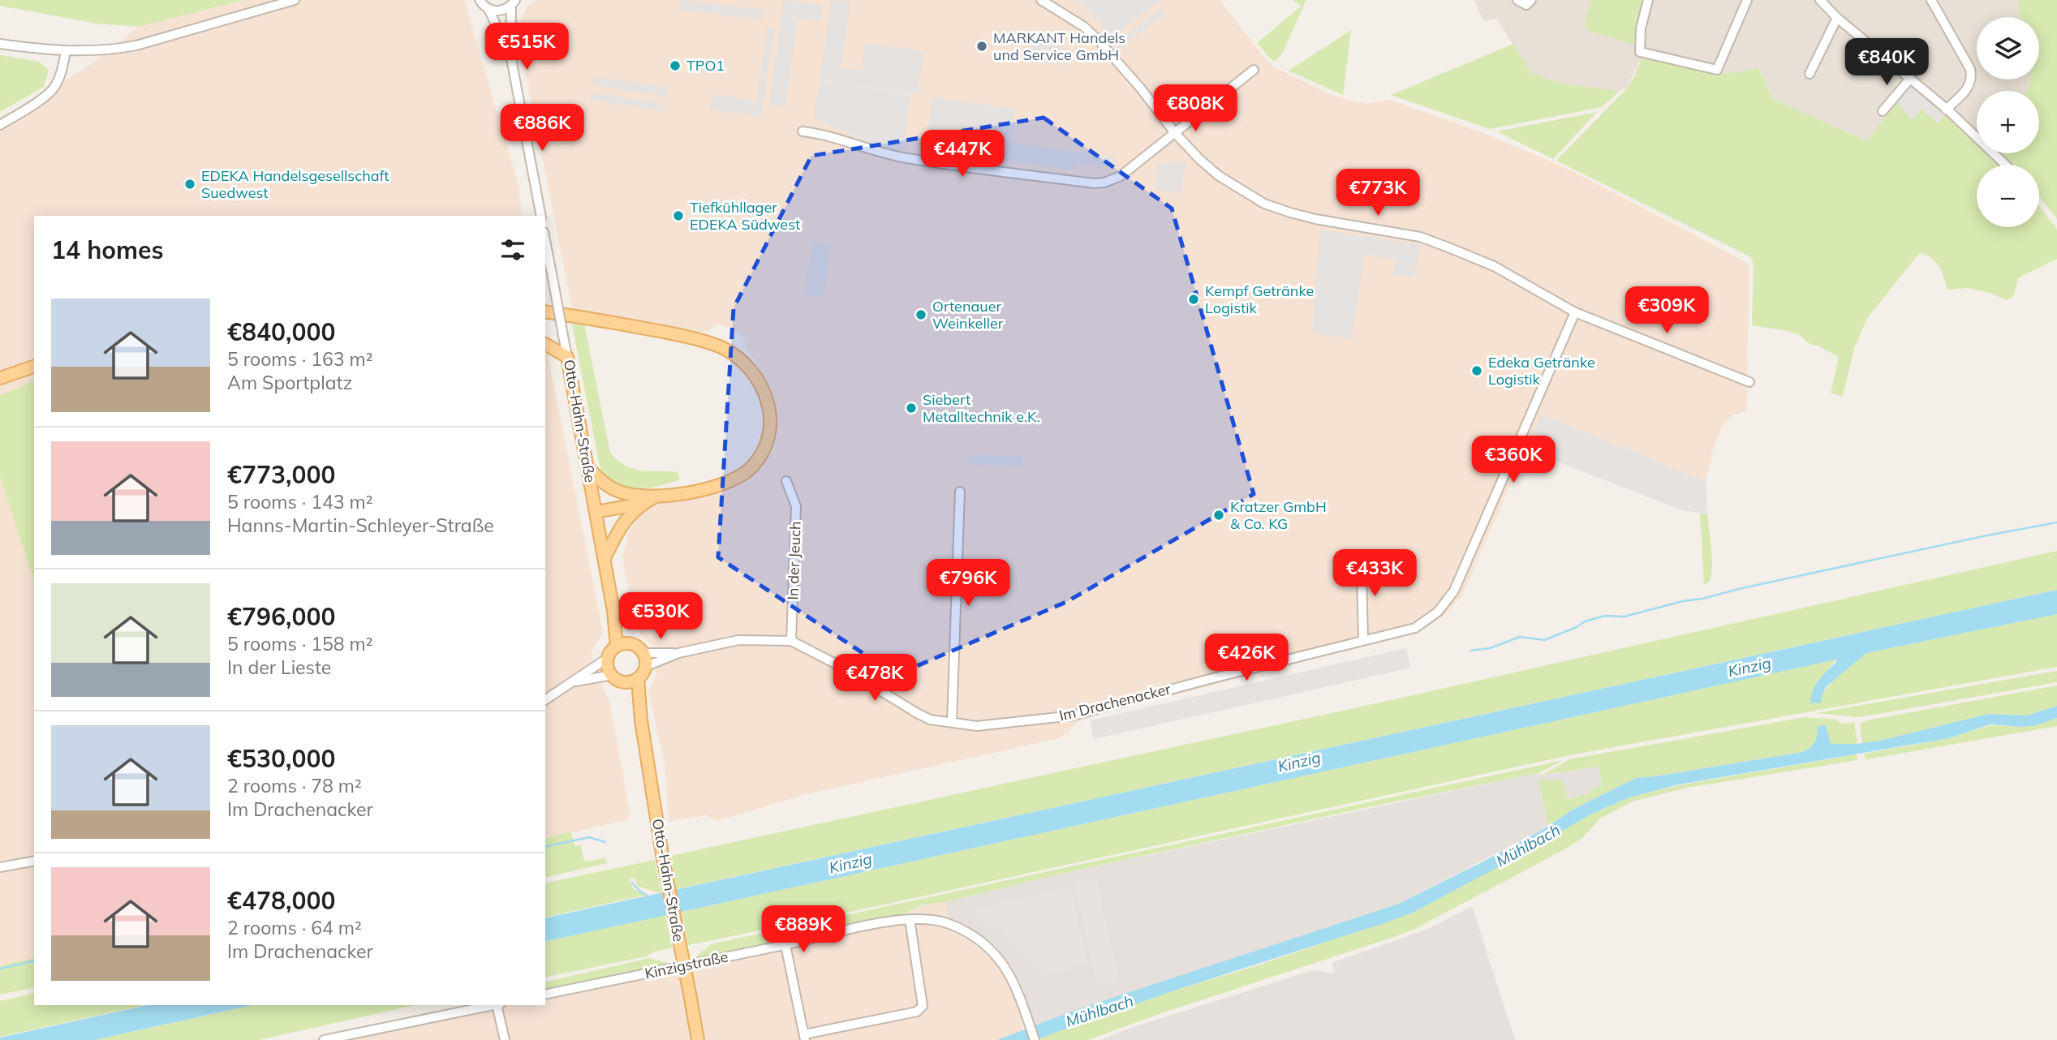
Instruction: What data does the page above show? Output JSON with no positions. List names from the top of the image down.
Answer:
{
  "streets": {
    "main road": ["Otto-Hahn-Straße"],
    "street": ["In der Jeuch", "Im Drachenacker", "Kinzigstraße"]
  },
  "crossings": [
    ["Otto-Hahn-Straße", "Im Drachenacker"],
    ["In der Jeuch", "Im Drachenacker"]
  ],
  "water": ["Kinzig", "Mühlbach"],
  "places": [
    "MARKANT Handels und Service GmbH",
    "TPO1",
    "EDEKA Handelsgesellschaft Suedwest",
    "Tiefkühllager EDEKA Südwest",
    "Kempf Getränke Logistik",
    "Ortenauer Weinkeller",
    "Edeka Getränke Logistik",
    "Siebert Metalltechnik e.K.",
    "Kratzer GmbH & Co. KG"
  ],
  "page": {
    "map_buttons": ["+", "−"],
    "price": [
      "€515K",
      "€840K",
      "€808K",
      "€886K",
      "€447K",
      "€773K",
      "€309K",
      "€360K",
      "€433K",
      "€796K",
      "€530K",
      "€426K",
      "€478K",
      "€889K"
    ],
    "heading": "14 homes",
    "list": [
      {
        "name": "€840,000",
        "note": "5 rooms · 163 m² · Am Sportplatz"
      },
      {
        "name": "€773,000",
        "note": "5 rooms · 143 m² · Hanns-Martin-Schleyer-Straße"
      },
      {
        "name": "€796,000",
        "note": "5 rooms · 158 m² · In der Lieste"
      },
      {
        "name": "€530,000",
        "note": "2 rooms · 78 m² · Im Drachenacker"
      },
      {
        "name": "€478,000",
        "note": "2 rooms · 64 m² · Im Drachenacker"
      }
    ]
  }
}
